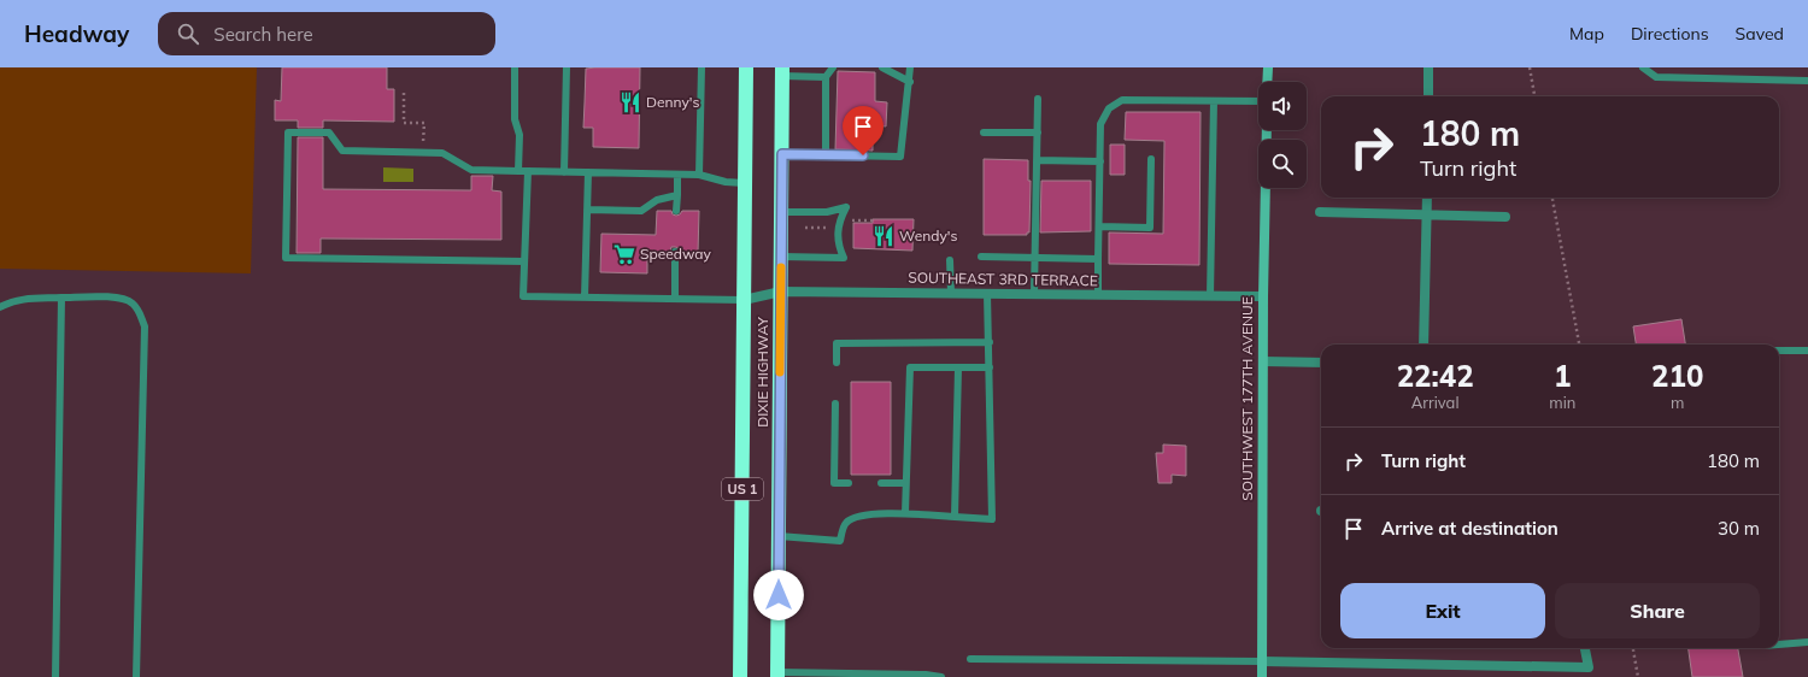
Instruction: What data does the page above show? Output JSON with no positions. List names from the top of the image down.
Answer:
{
  "streets": {
    "highway": ["DIXIE HIGHWAY", "US 1"],
    "main road": ["SOUTHWEST 177TH AVENUE"],
    "street": ["SOUTHEAST 3RD TERRACE"]
  },
  "crossings": [
    ["SOUTHEAST 3RD TERRACE", "DIXIE HIGHWAY"],
    ["SOUTHEAST 3RD TERRACE", "SOUTHWEST 177TH AVENUE"]
  ],
  "places": {
    "restaurant": ["Denny's", "Wendy's"],
    "supermarket": ["Speedway"]
  },
  "page": {
    "header": "Headway",
    "search": "Search here",
    "nav": ["Map", "Directions", "Saved"],
    "turn": ["180 m", "Turn right"],
    "eta": [
      "22:42",
      "Arrival",
      "1",
      "min",
      "210",
      "m"
    ],
    "list": [
      {
        "name": "Turn right",
        "value": "180 m"
      },
      {
        "name": "Arrive at destination",
        "value": "30 m"
      }
    ],
    "buttons": ["Exit", "Share"]
  }
}
